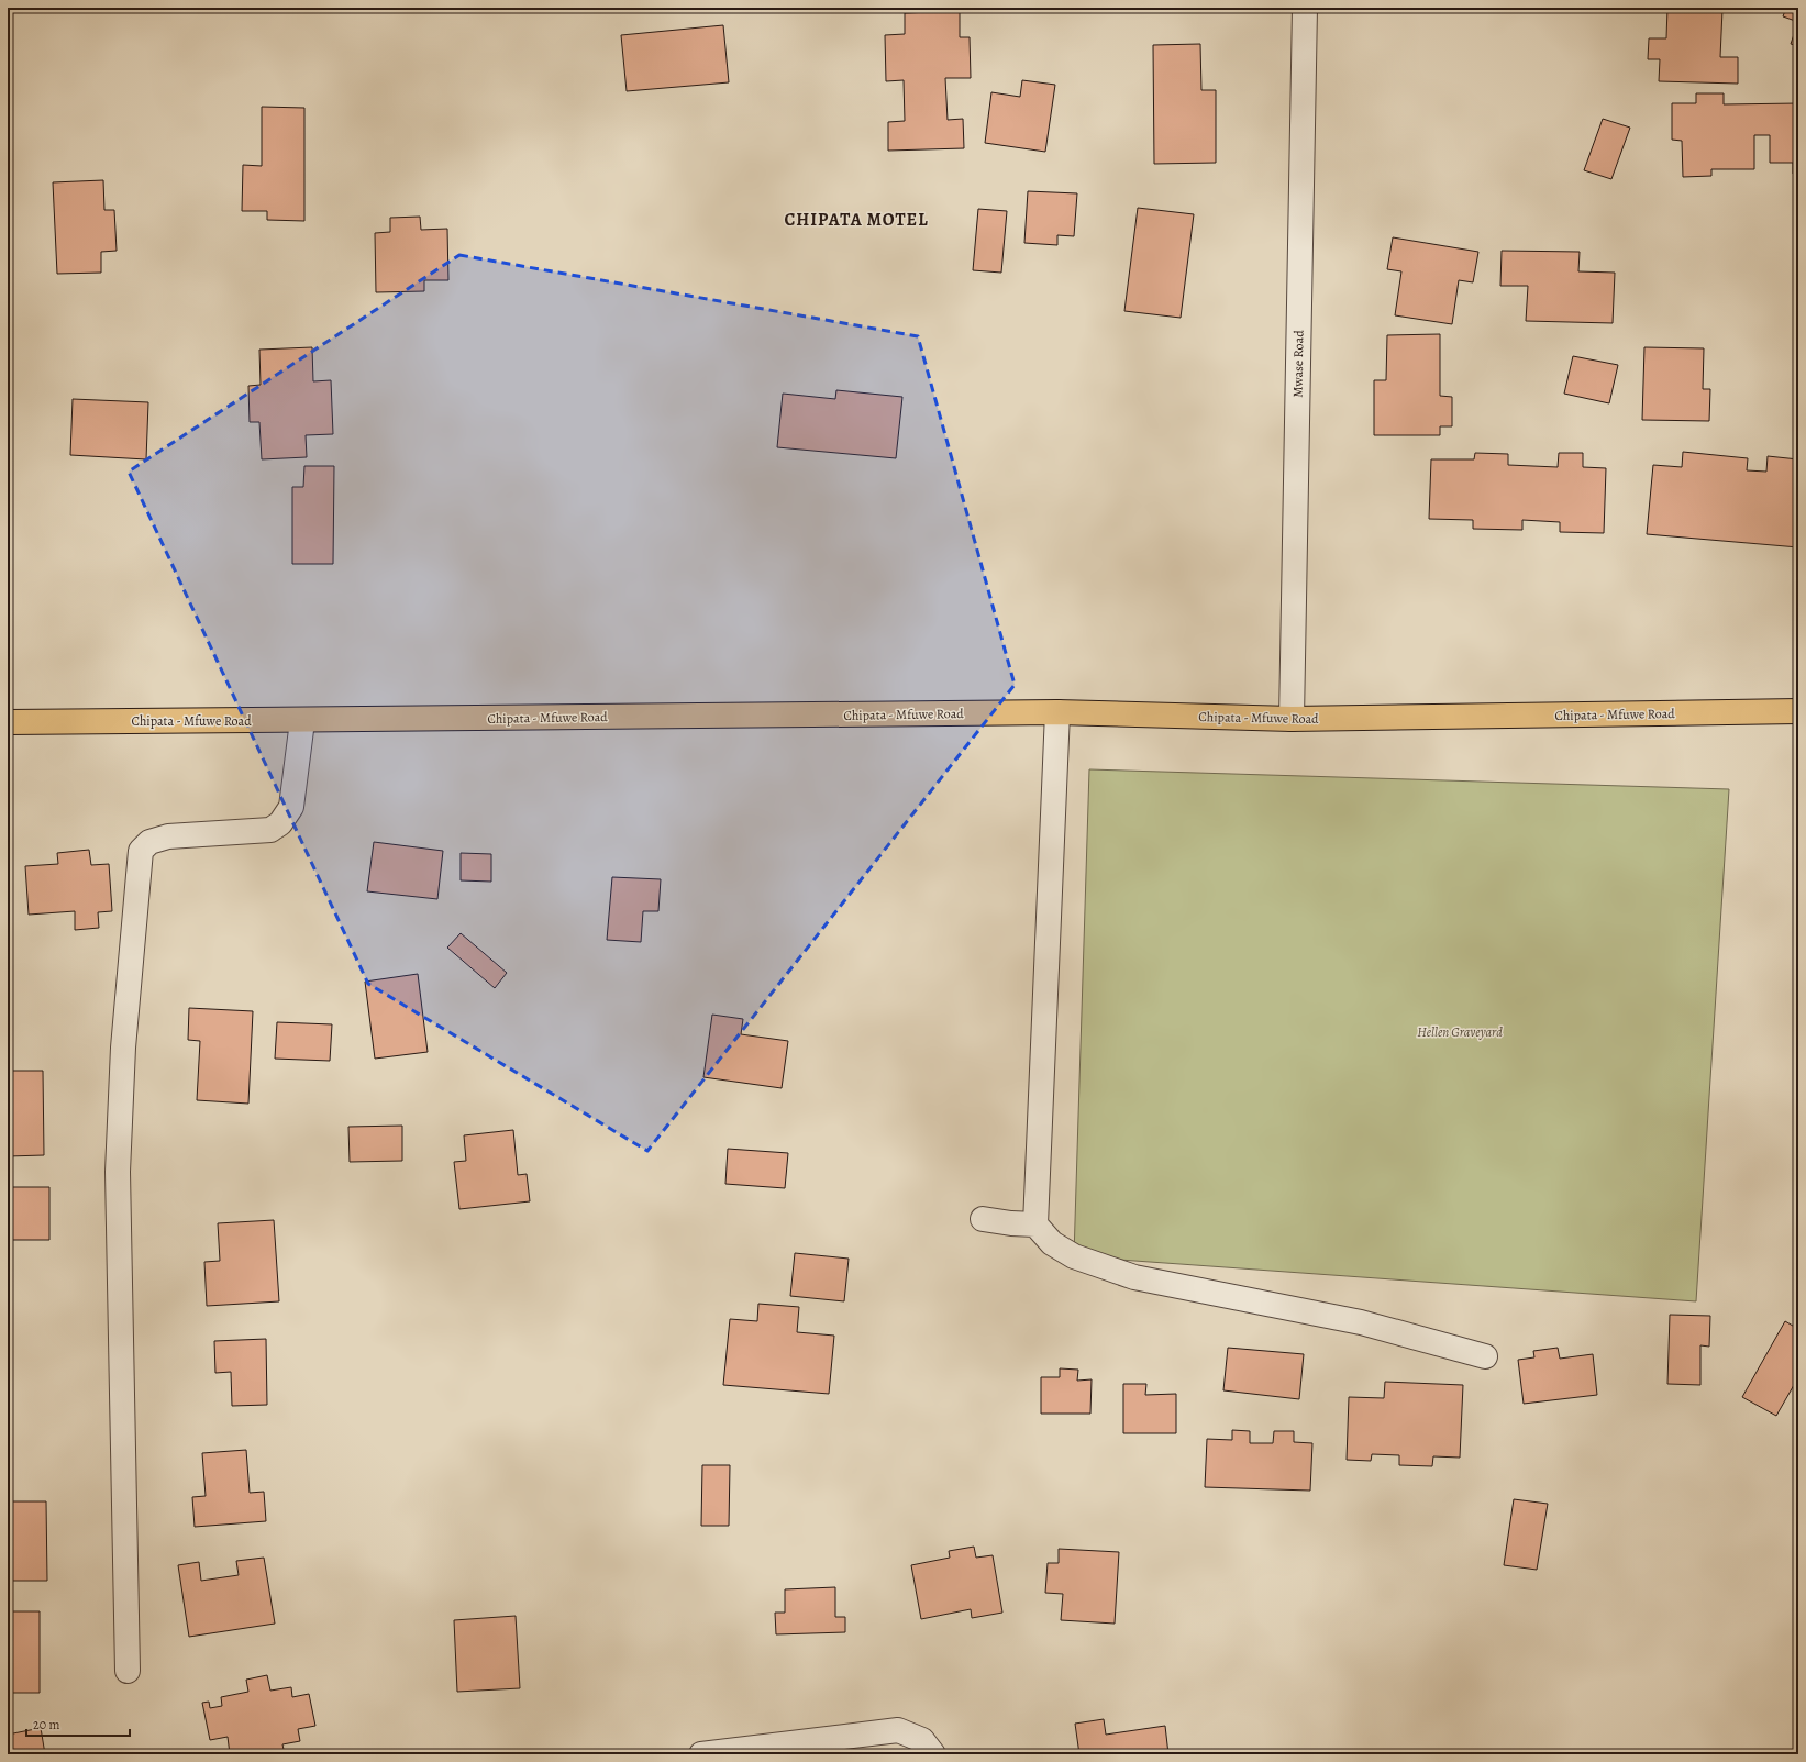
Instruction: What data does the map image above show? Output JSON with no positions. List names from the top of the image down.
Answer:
{
  "streets": {
    "main road": ["Chipata - Mfuwe Road"],
    "street": ["Mwase Road"]
  },
  "crossings": [
    ["Mwase Road", "Chipata - Mfuwe Road"]
  ],
  "districts": ["CHIPATA MOTEL"],
  "parks": ["Hellen Graveyard"],
  "scale_bar": "20 m"
}
